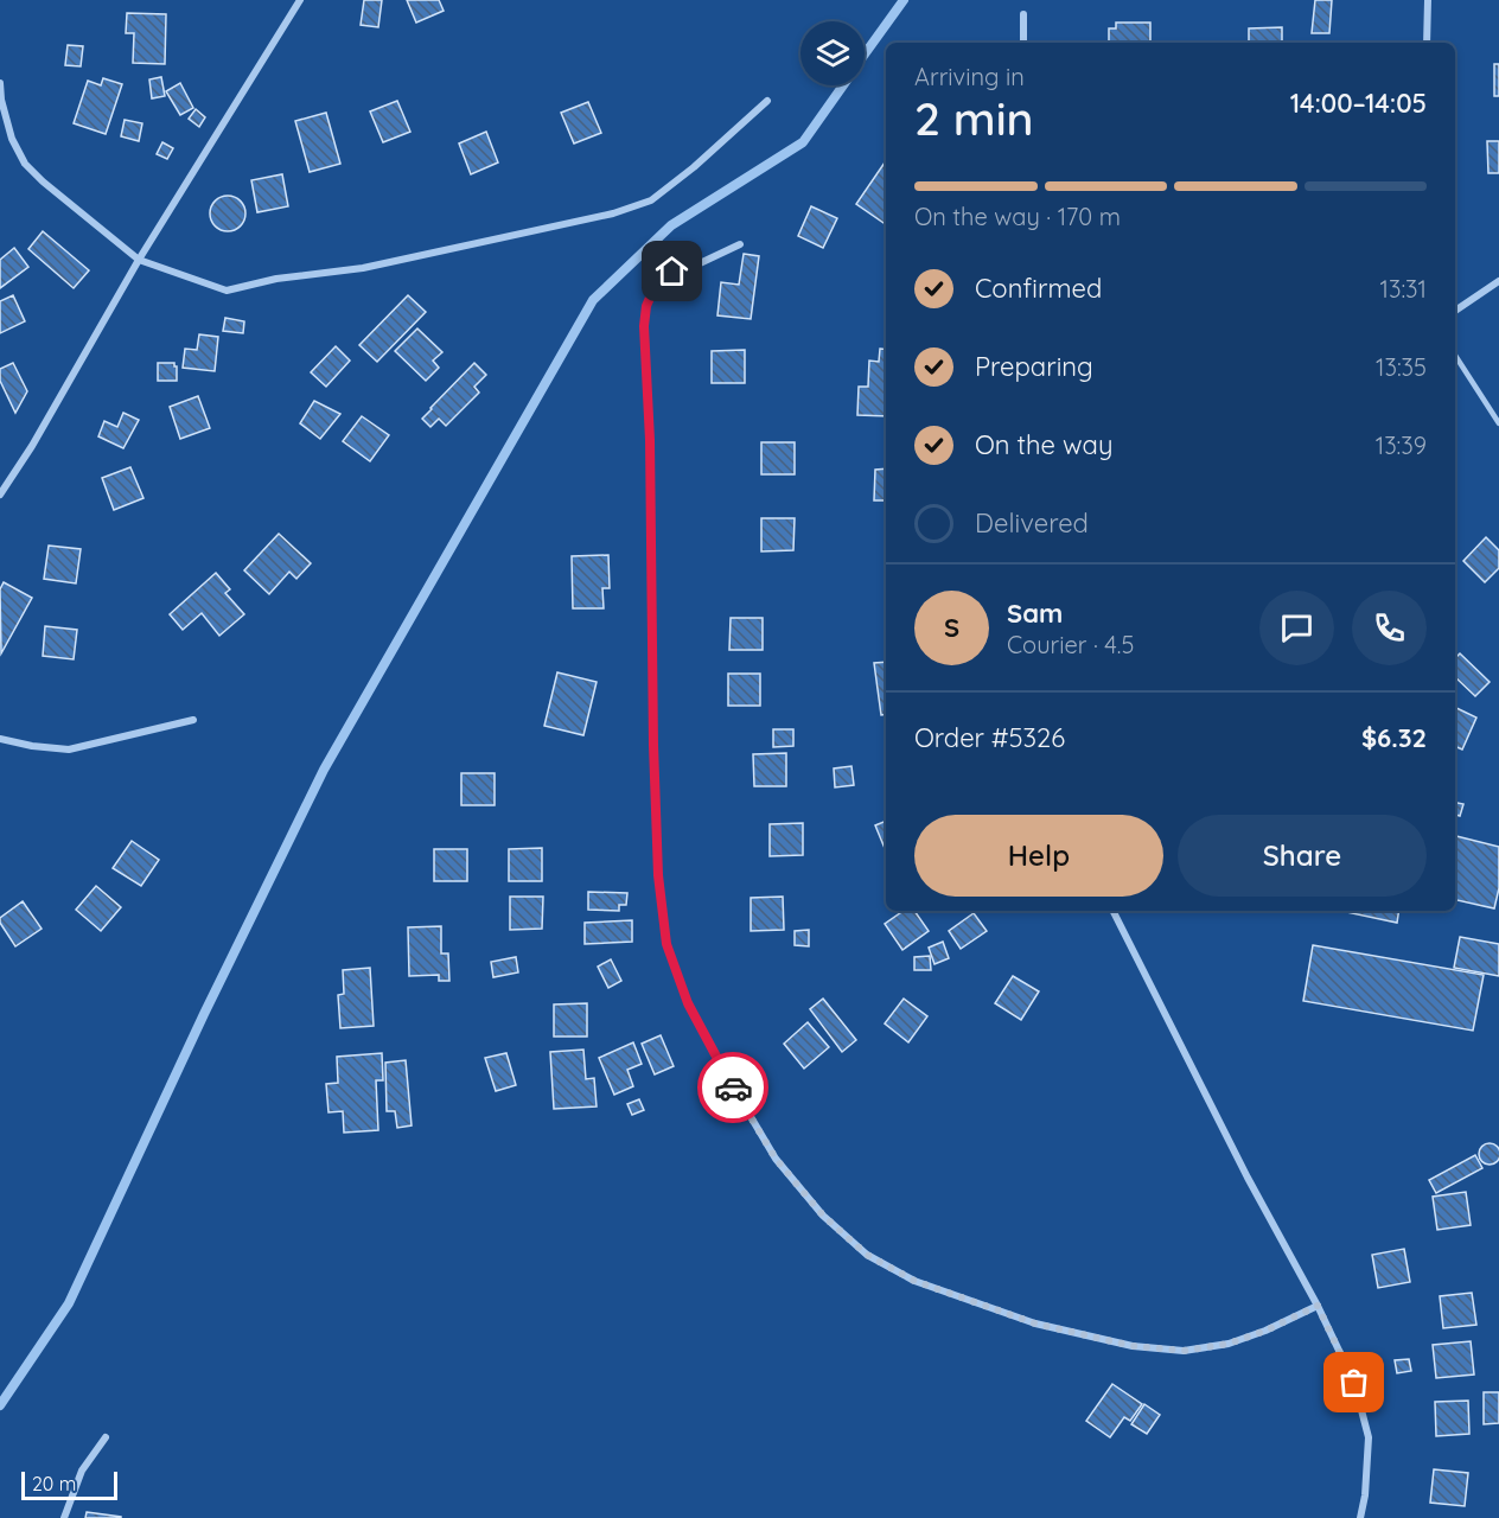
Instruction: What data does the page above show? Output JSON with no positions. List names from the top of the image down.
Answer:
{
  "scale_bar": "20 m",
  "page": {
    "heading": ["2 min", "Arriving in", "14:00–14:05"],
    "panel": [
      "Sam",
      "Courier · 4.5",
      "Order #5326",
      "$6.32"
    ],
    "bar": "On the way · 170 m",
    "list": [
      ["Confirmed", "13:31"],
      ["Preparing", "13:35"],
      ["On the way", "13:39"],
      "Delivered"
    ],
    "round": "S",
    "buttons": ["Help", "Share"],
    "scale": "20 m"
  }
}
